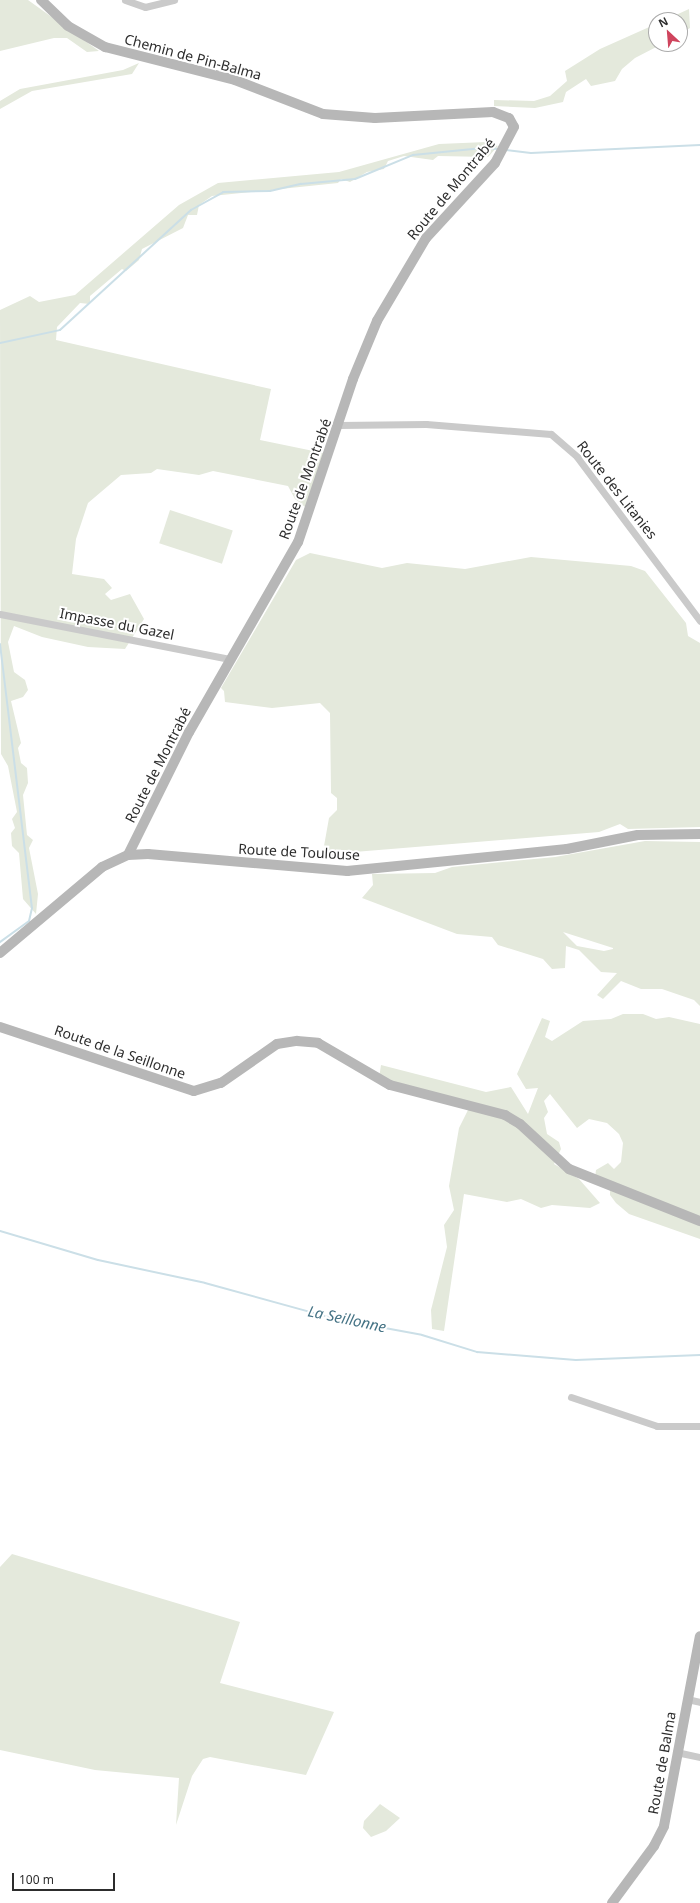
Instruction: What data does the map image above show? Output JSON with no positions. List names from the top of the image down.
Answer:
{
  "streets": {
    "street": [
      "Chemin de Pin-Balma",
      "Route de Montrabé",
      "Route des Litanies",
      "Impasse du Gazel",
      "Route de Toulouse",
      "Route de la Seillonne",
      "Route de Balma"
    ]
  },
  "crossings": [
    ["Chemin de Pin-Balma", "Route de Montrabé"],
    ["Route de Montrabé", "Route des Litanies"],
    ["Route de Montrabé", "Impasse du Gazel"],
    ["Route de Montrabé", "Route de Toulouse"]
  ],
  "water": ["La Seillonne"],
  "scale_bar": "100 m",
  "north": "top left"
}
